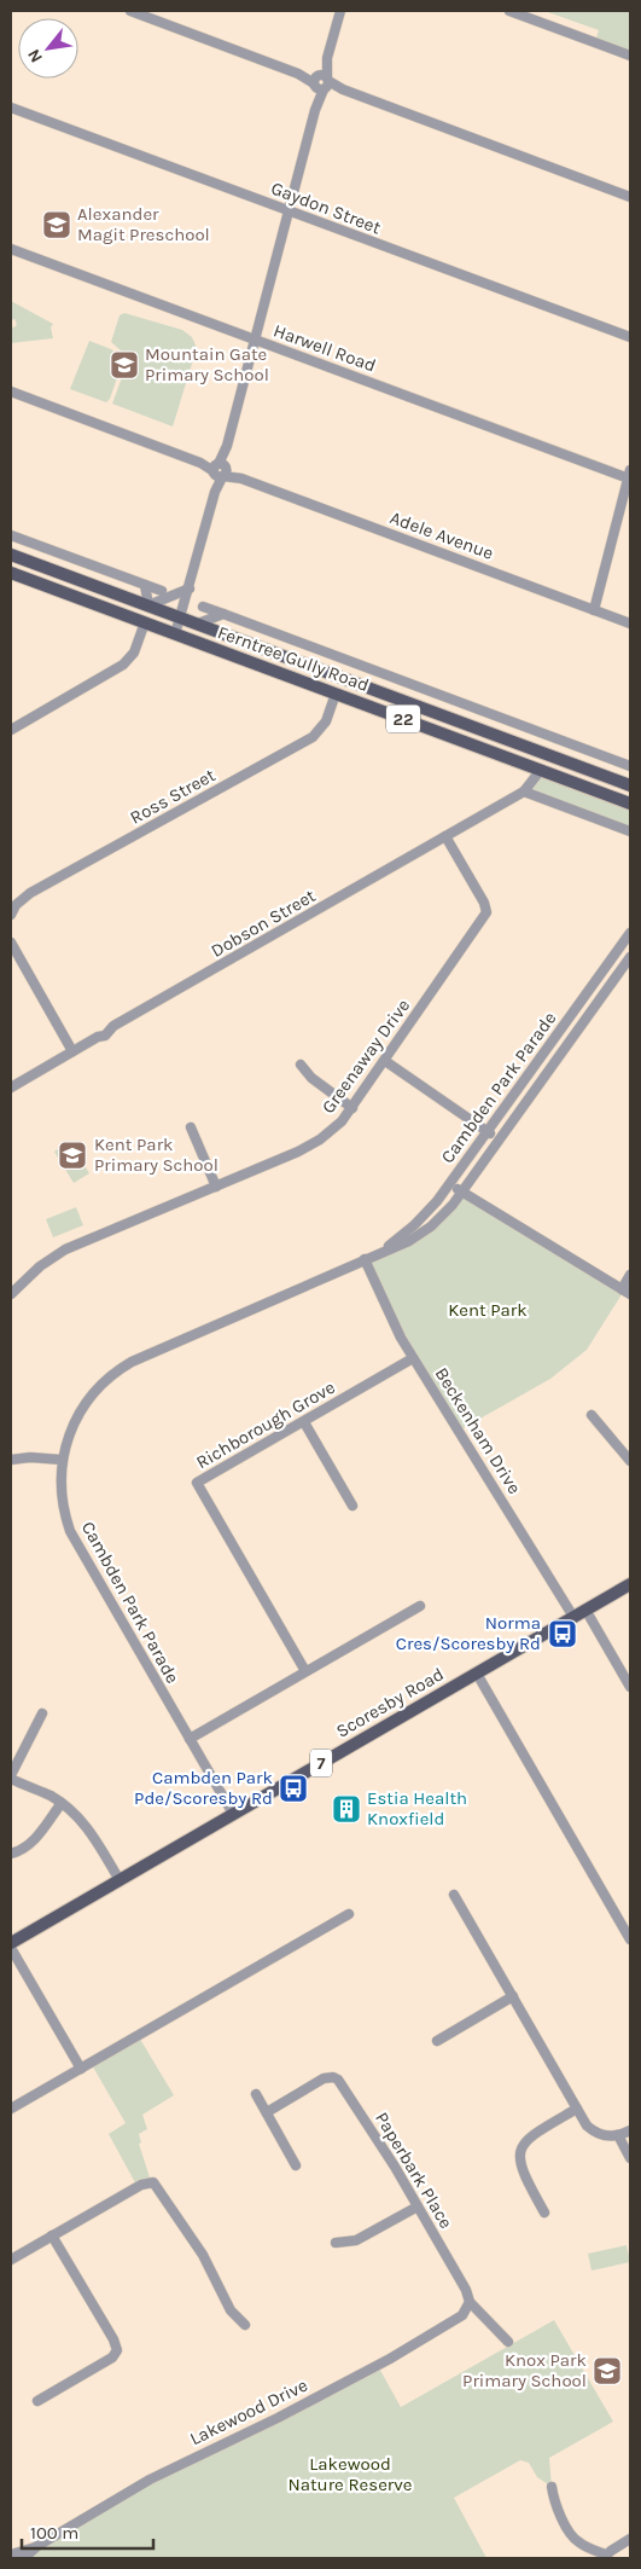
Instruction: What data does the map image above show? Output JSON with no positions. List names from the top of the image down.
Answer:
{
  "streets": {
    "main road": [
      "Ferntree Gully Road",
      "22",
      "Scoresby Road",
      "7"
    ],
    "street": [
      "Gaydon Street",
      "Harwell Road",
      "Adele Avenue",
      "Ross Street",
      "Dobson Street",
      "Greenaway Drive",
      "Cambden Park Parade",
      "Richborough Grove",
      "Beckenham Drive",
      "Paperbark Place",
      "Lakewood Drive"
    ]
  },
  "crossings": [
    ["Ferntree Gully Road", "Ross Street"],
    ["Ferntree Gully Road", "Dobson Street"],
    ["Dobson Street", "Greenaway Drive"],
    ["Cambden Park Parade", "Beckenham Drive"],
    ["Cambden Park Parade", "Scoresby Road"],
    ["Richborough Grove", "Beckenham Drive"],
    ["Beckenham Drive", "Scoresby Road"],
    ["Paperbark Place", "Lakewood Drive"]
  ],
  "parks": ["Kent Park", "Lakewood Nature Reserve"],
  "places": {
    "school or university": [
      "Alexander Magit Preschool",
      "Mountain Gate Primary School",
      "Kent Park Primary School",
      "Knox Park Primary School"
    ],
    "bus stop": ["Norma Cres/Scoresby Rd", "Cambden Park Pde/Scoresby Rd"],
    "building": ["Estia Health Knoxfield"]
  },
  "scale_bar": "100 m",
  "north": "bottom left"
}
